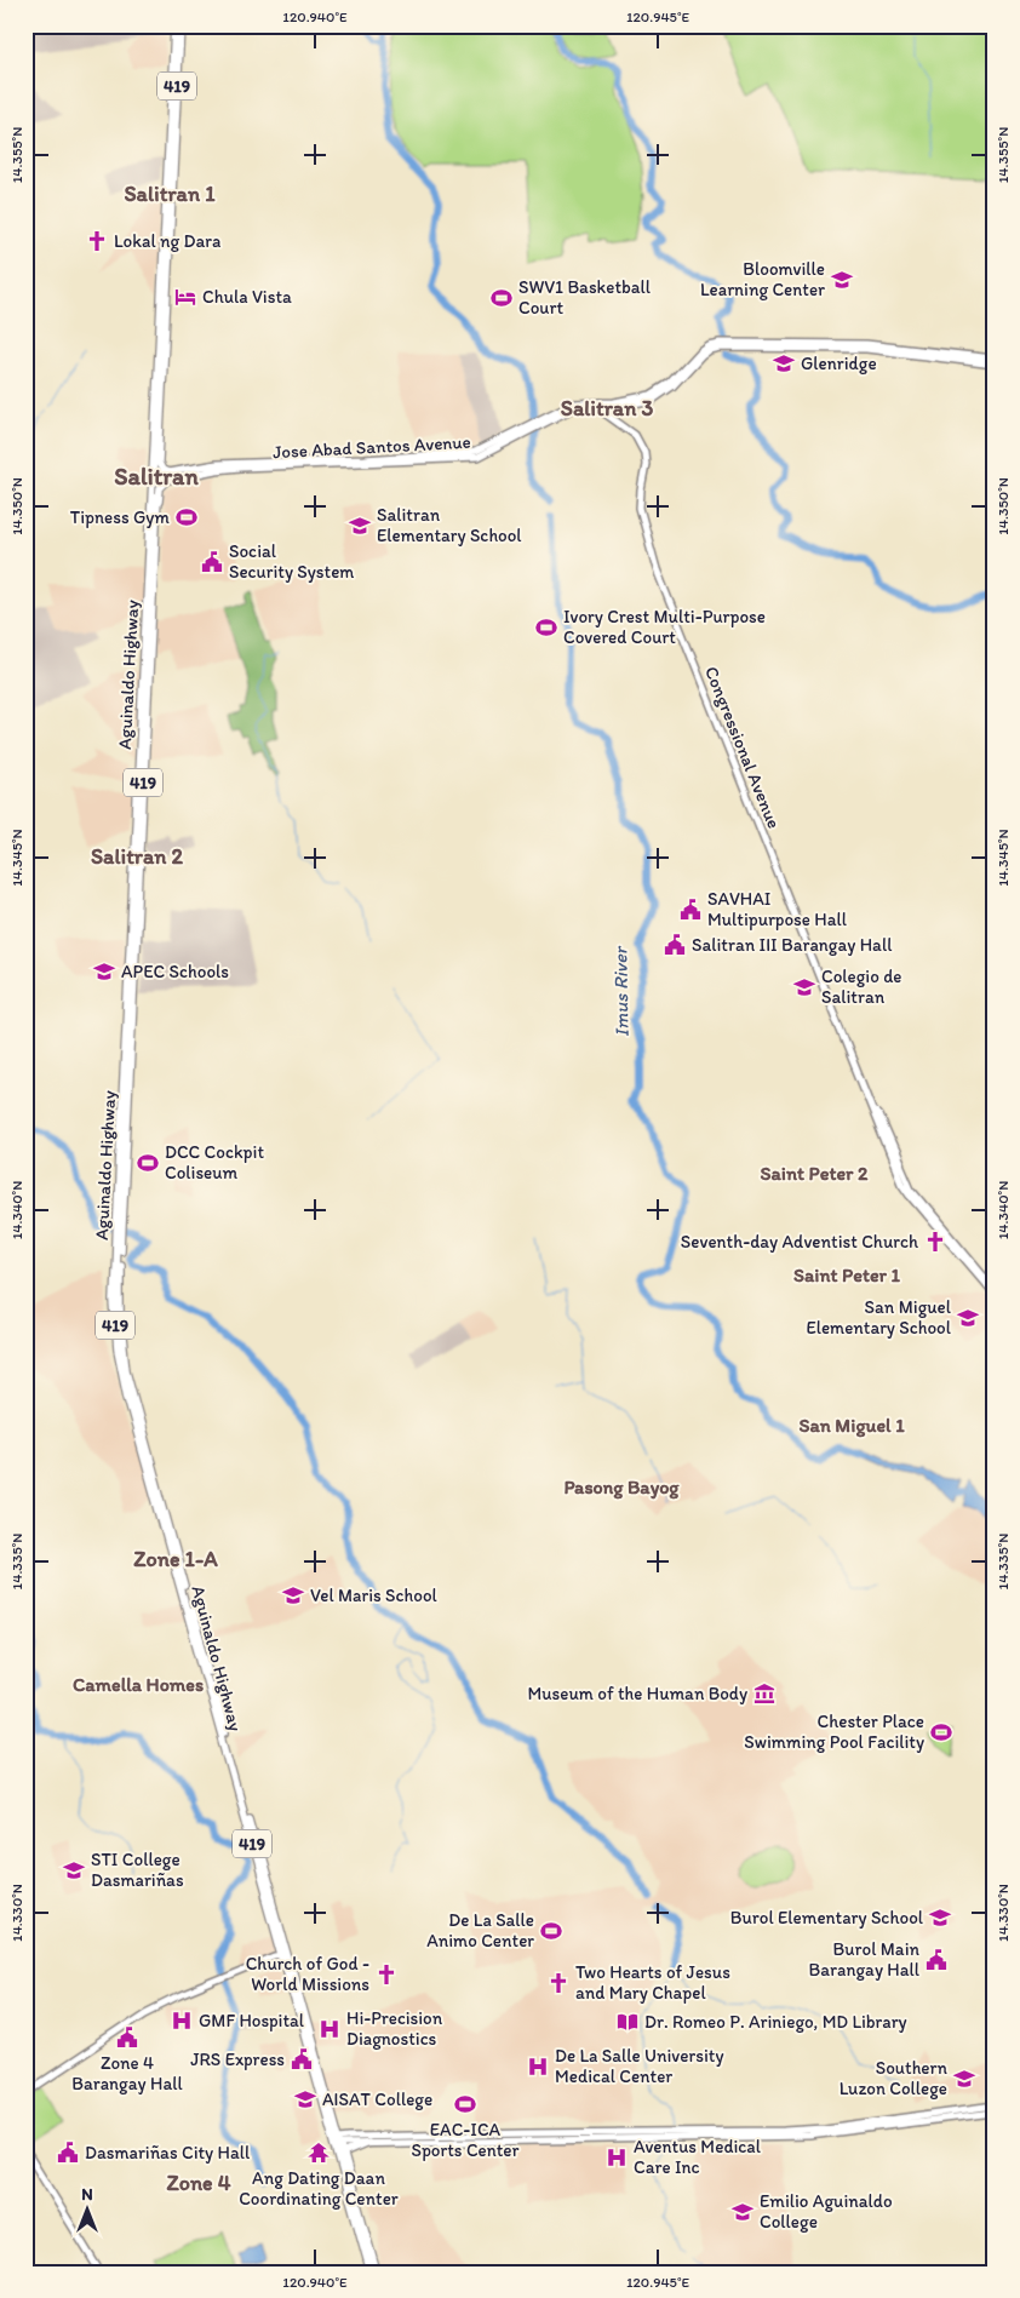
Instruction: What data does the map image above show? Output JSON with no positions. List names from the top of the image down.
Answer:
{
  "streets": {
    "highway": ["419", "Aguinaldo Highway"],
    "main road": ["Jose Abad Santos Avenue", "Congressional Avenue"]
  },
  "crossings": [
    ["Jose Abad Santos Avenue", "Aguinaldo Highway"],
    ["Jose Abad Santos Avenue", "Congressional Avenue"]
  ],
  "districts": [
    "Salitran 1",
    "Salitran 3",
    "Salitran",
    "Salitran 2",
    "Saint Peter 2",
    "Saint Peter 1",
    "San Miguel 1",
    "Pasong Bayog",
    "Zone 1-A",
    "Camella Homes",
    "Zone 4"
  ],
  "water": ["Imus River"],
  "places": {
    "church": [
      "Lokal ng Dara",
      "Seventh-day Adventist Church",
      "Church of God - World Missions",
      "Two Hearts of Jesus and Mary Chapel"
    ],
    "school or university": [
      "Bloomville Learning Center",
      "Glenridge",
      "Salitran Elementary School",
      "APEC Schools",
      "Colegio de Salitran",
      "San Miguel Elementary School",
      "Vel Maris School",
      "STI College Dasmariñas",
      "Burol Elementary School",
      "Southern Luzon College",
      "AISAT College",
      "Emilio Aguinaldo College"
    ],
    "hotel": ["Chula Vista"],
    "sports": [
      "SWV1 Basketball Court",
      "Tipness Gym",
      "Ivory Crest Multi-Purpose Covered Court",
      "DCC Cockpit Coliseum",
      "Chester Place Swimming Pool Facility",
      "De La Salle Animo Center",
      "EAC-ICA Sports Center"
    ],
    "public building": [
      "Social Security System",
      "SAVHAI Multipurpose Hall",
      "Salitran III Barangay Hall",
      "Burol Main Barangay Hall",
      "Zone 4 Barangay Hall",
      "JRS Express",
      "Dasmariñas City Hall"
    ],
    "museum": ["Museum of the Human Body"],
    "hospital": [
      "GMF Hospital",
      "Hi-Precision Diagnostics",
      "De La Salle University Medical Center",
      "Aventus Medical Care Inc"
    ],
    "library": ["Dr. Romeo P. Ariniego, MD Library"],
    "temple": ["Ang Dating Daan Coordinating Center"]
  },
  "north": "top",
  "coordinates": [
    "120.940°E",
    "120.945°E",
    "14.355°N",
    "14.350°N",
    "14.345°N",
    "14.340°N",
    "14.335°N",
    "14.330°N"
  ]
}
